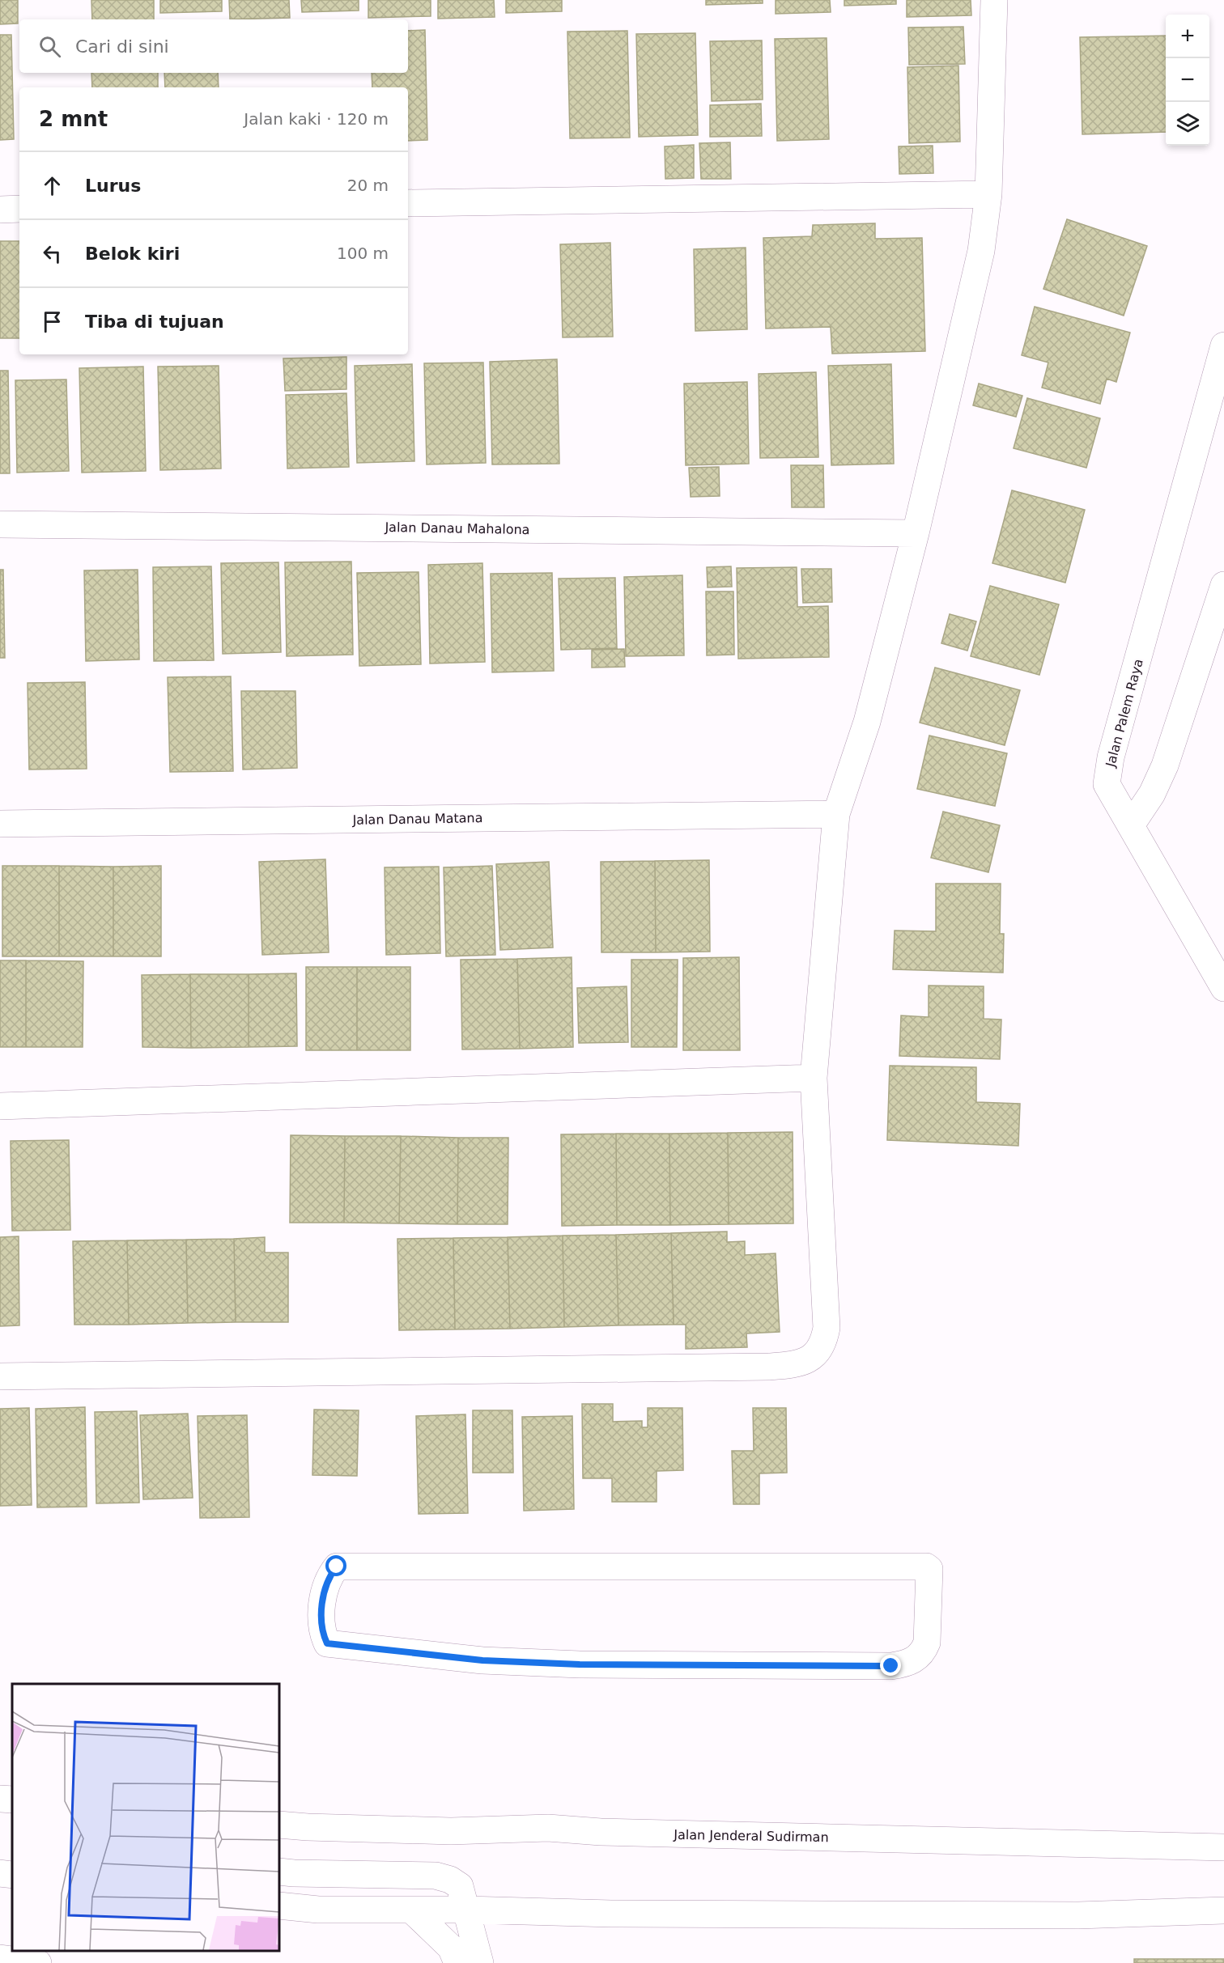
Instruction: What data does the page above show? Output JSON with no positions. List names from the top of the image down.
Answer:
{
  "streets": {
    "street": [
      "Jalan Danau Mahalona",
      "Jalan Palem Raya",
      "Jalan Danau Matana",
      "Jalan Jenderal Sudirman"
    ]
  },
  "page": {
    "map_buttons": ["+", "−"],
    "search": "Cari di sini",
    "heading": ["2 mnt", "Jalan kaki · 120 m"],
    "list": [
      ["Lurus", "20 m"],
      ["Belok kiri", "100 m"],
      "Tiba di tujuan"
    ]
  }
}
